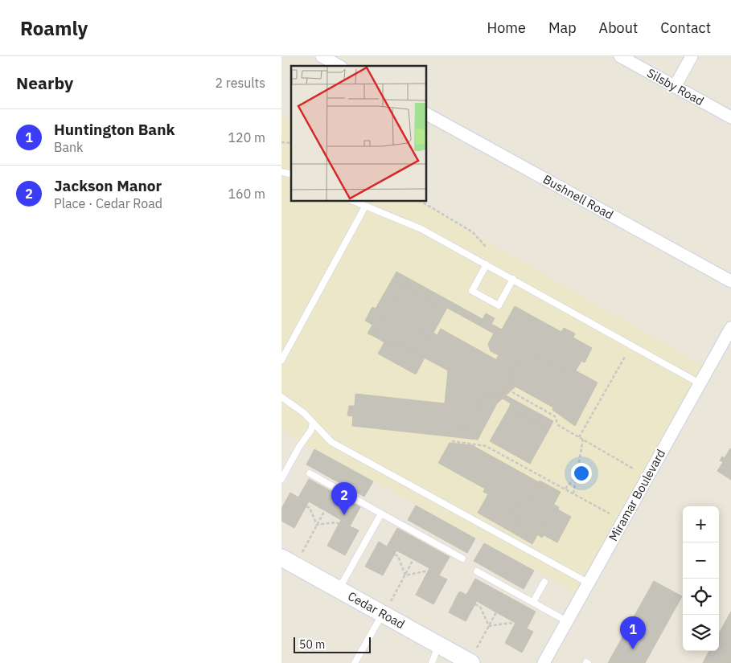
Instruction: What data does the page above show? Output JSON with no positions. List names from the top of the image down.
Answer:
{
  "streets": {
    "main road": ["Cedar Road"],
    "street": ["Silsby Road", "Bushnell Road", "Miramar Boulevard"]
  },
  "scale_bar": "50 m",
  "page": {
    "header": "Roamly",
    "nav": [
      "Home",
      "Map",
      "About",
      "Contact"
    ],
    "heading": ["Nearby", "2 results"],
    "list": [
      {
        "mark": "1",
        "name": "Huntington Bank",
        "note": "Bank",
        "value": "120 m"
      },
      {
        "mark": "2",
        "name": "Jackson Manor",
        "note": "Place · Cedar Road",
        "value": "160 m"
      }
    ],
    "pins": ["2", "1"],
    "map_buttons": ["+", "−"],
    "scale": "50 m"
  }
}
